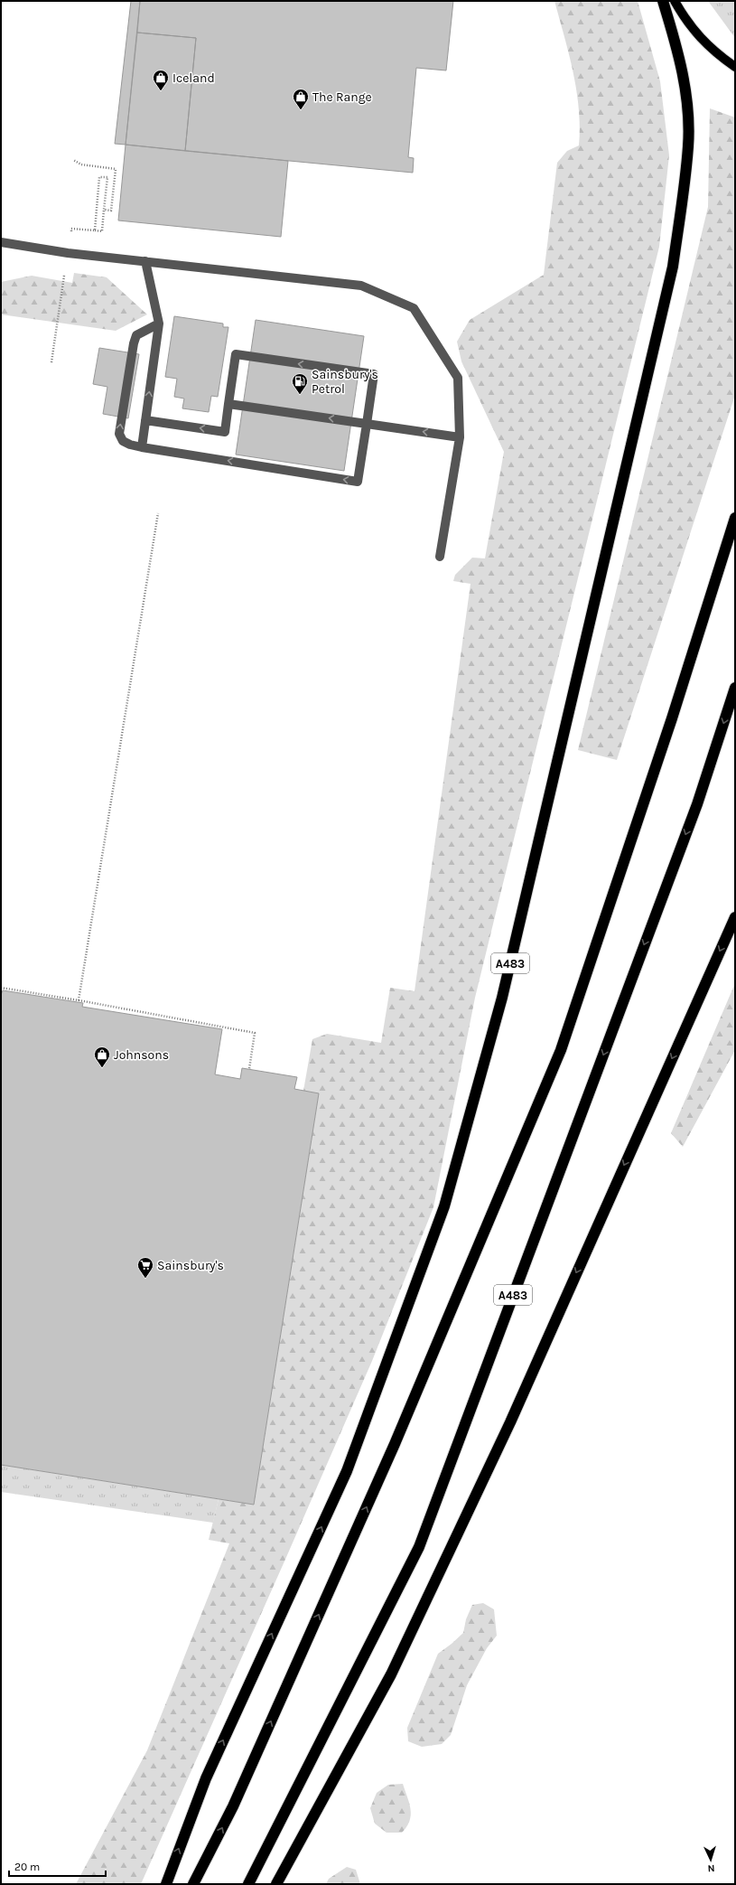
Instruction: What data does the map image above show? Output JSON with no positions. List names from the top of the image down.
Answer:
{
  "streets": {
    "highway": ["A483"]
  },
  "places": {
    "shop": ["Iceland", "The Range", "Johnsons"],
    "fuel station": ["Sainsbury's Petrol"],
    "supermarket": ["Sainsbury's"]
  },
  "scale_bar": "20 m",
  "north": "bottom"
}
